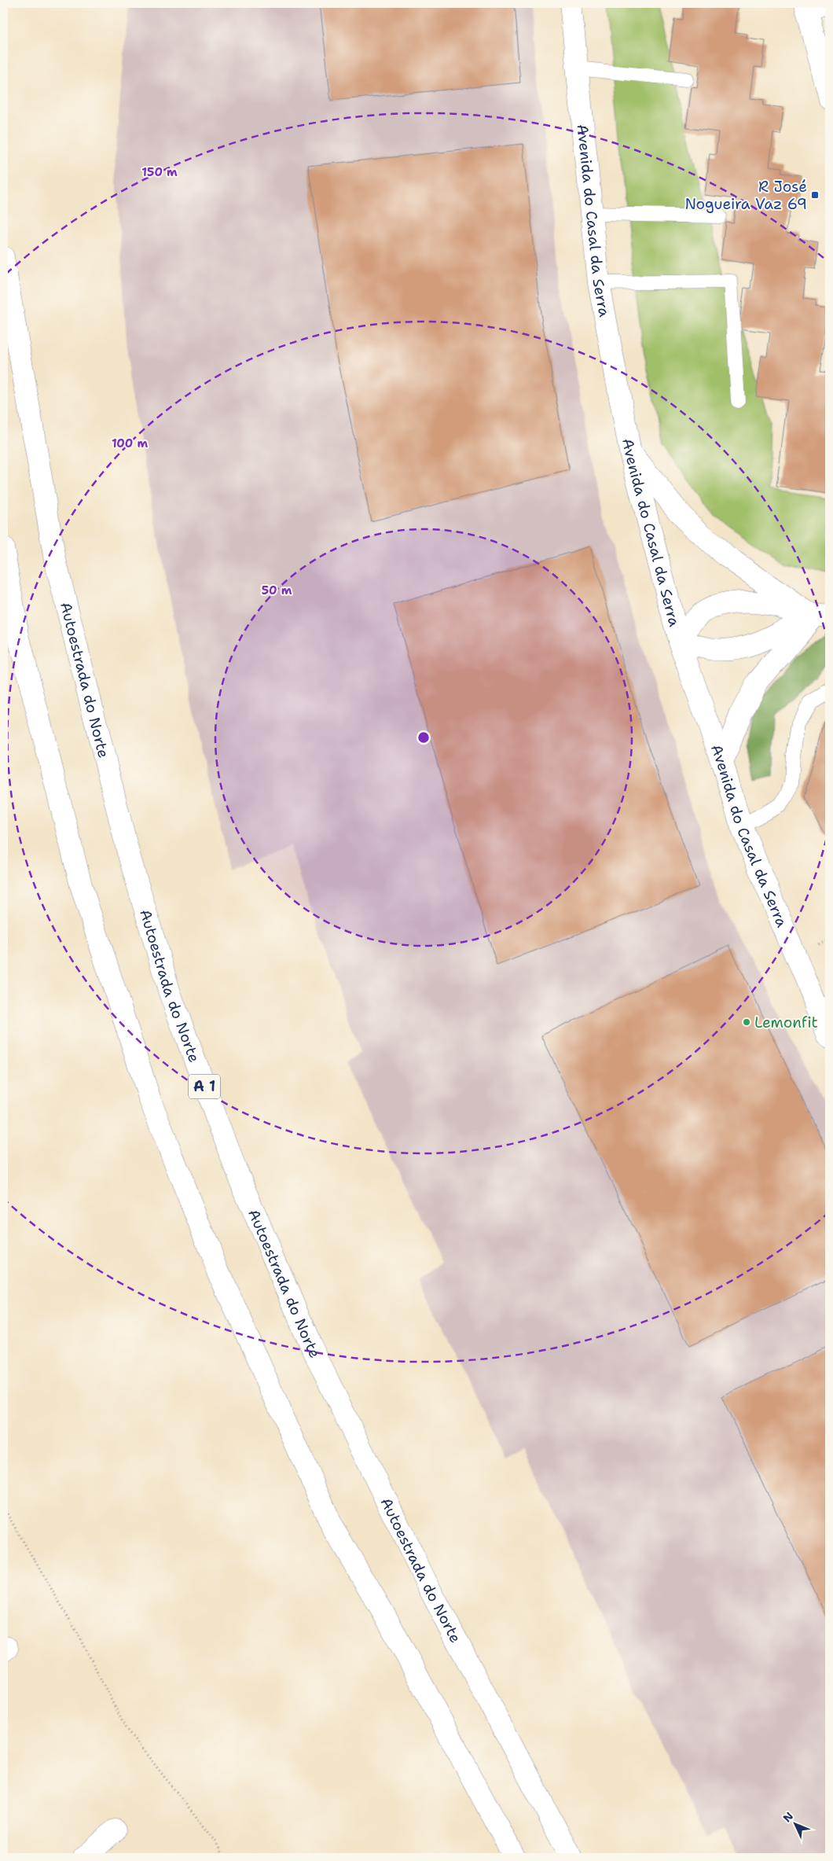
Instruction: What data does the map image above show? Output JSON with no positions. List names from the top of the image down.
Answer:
{
  "streets": {
    "main road": ["Avenida do Casal da Serra", "Autoestrada do Norte", "A 1"]
  },
  "places": {
    "transit": ["R José Nogueira Vaz 69"],
    "other": ["Lemonfit"]
  },
  "north": "top left",
  "rings": ["150 m", "100 m", "50 m"]
}
